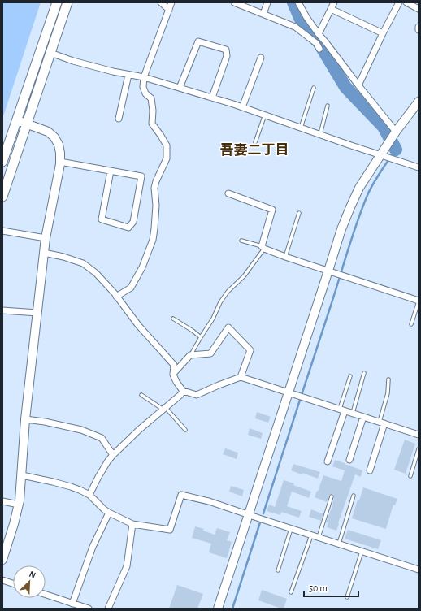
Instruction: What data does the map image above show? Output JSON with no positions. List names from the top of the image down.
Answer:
{
  "districts": ["吾妻二丁目"],
  "scale_bar": "50 m",
  "north": "top right"
}
